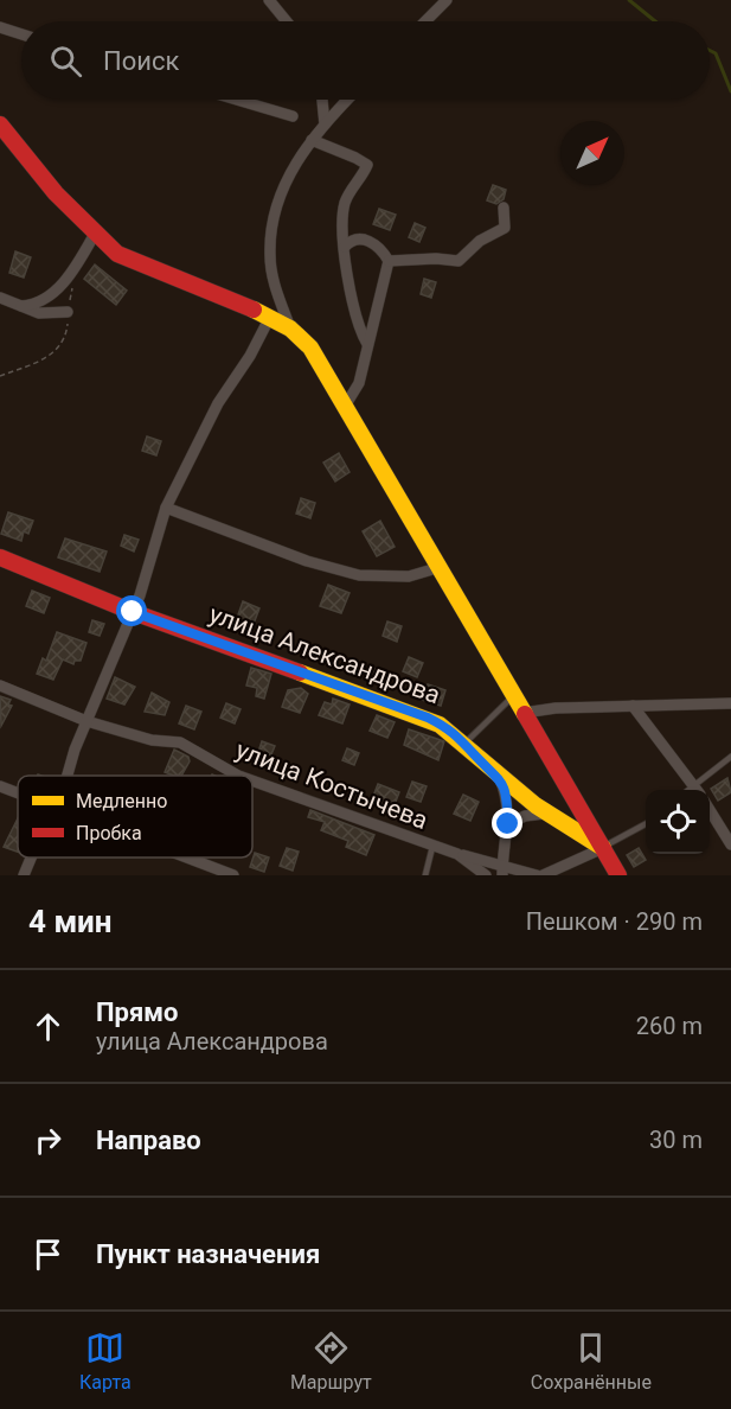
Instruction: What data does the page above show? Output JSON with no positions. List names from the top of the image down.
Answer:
{
  "streets": {
    "street": ["улица Александрова", "улица Костычева"]
  },
  "legend": ["Медленно", "Пробка"],
  "north": "top right",
  "page": {
    "search": "Поиск",
    "heading": ["4 мин", "Пешком · 290 m"],
    "list": [
      ["Прямо", "улица Александрова", "260 m"],
      ["Направо", "30 m"],
      "Пункт назначения"
    ],
    "nav": ["Карта", "Маршрут", "Сохранённые"]
  }
}
